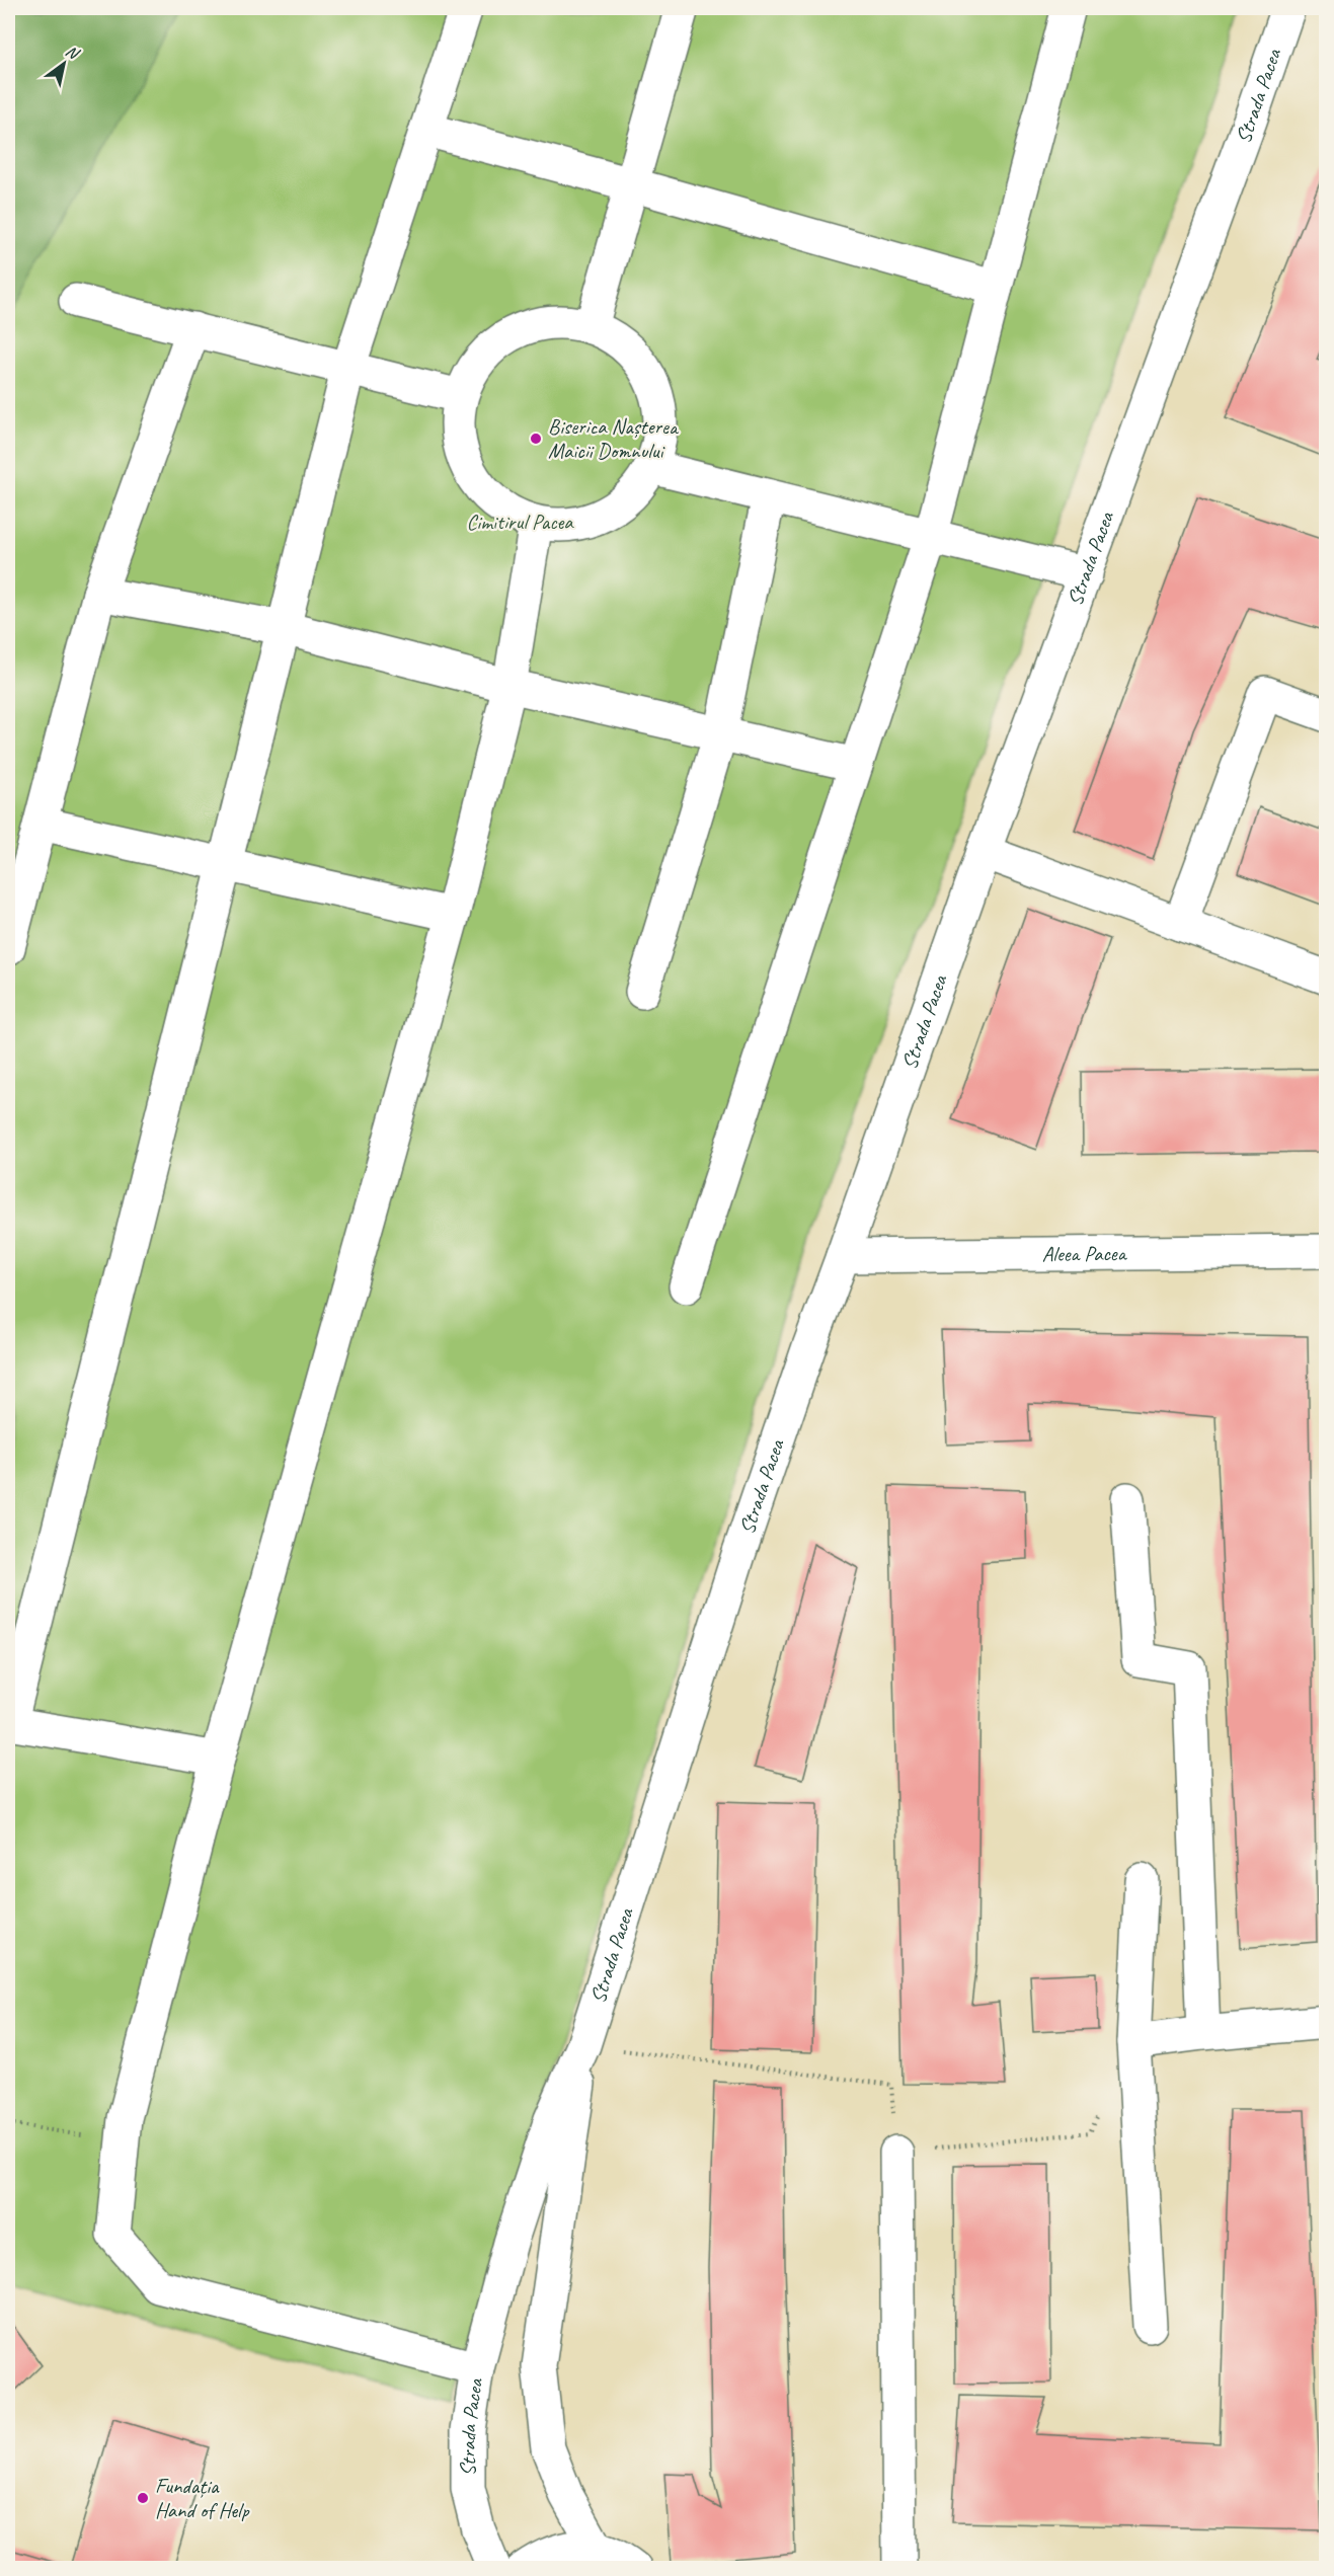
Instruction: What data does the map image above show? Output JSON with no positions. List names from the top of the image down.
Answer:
{
  "streets": {
    "main road": ["Strada Pacea", "Aleea Pacea"]
  },
  "crossings": [
    ["Strada Pacea", "Aleea Pacea"]
  ],
  "parks": ["Cimitirul Pacea"],
  "places": ["Biserica Nașterea Maicii Domnului", "Fundația Hand of Help"],
  "north": "top right"
}
